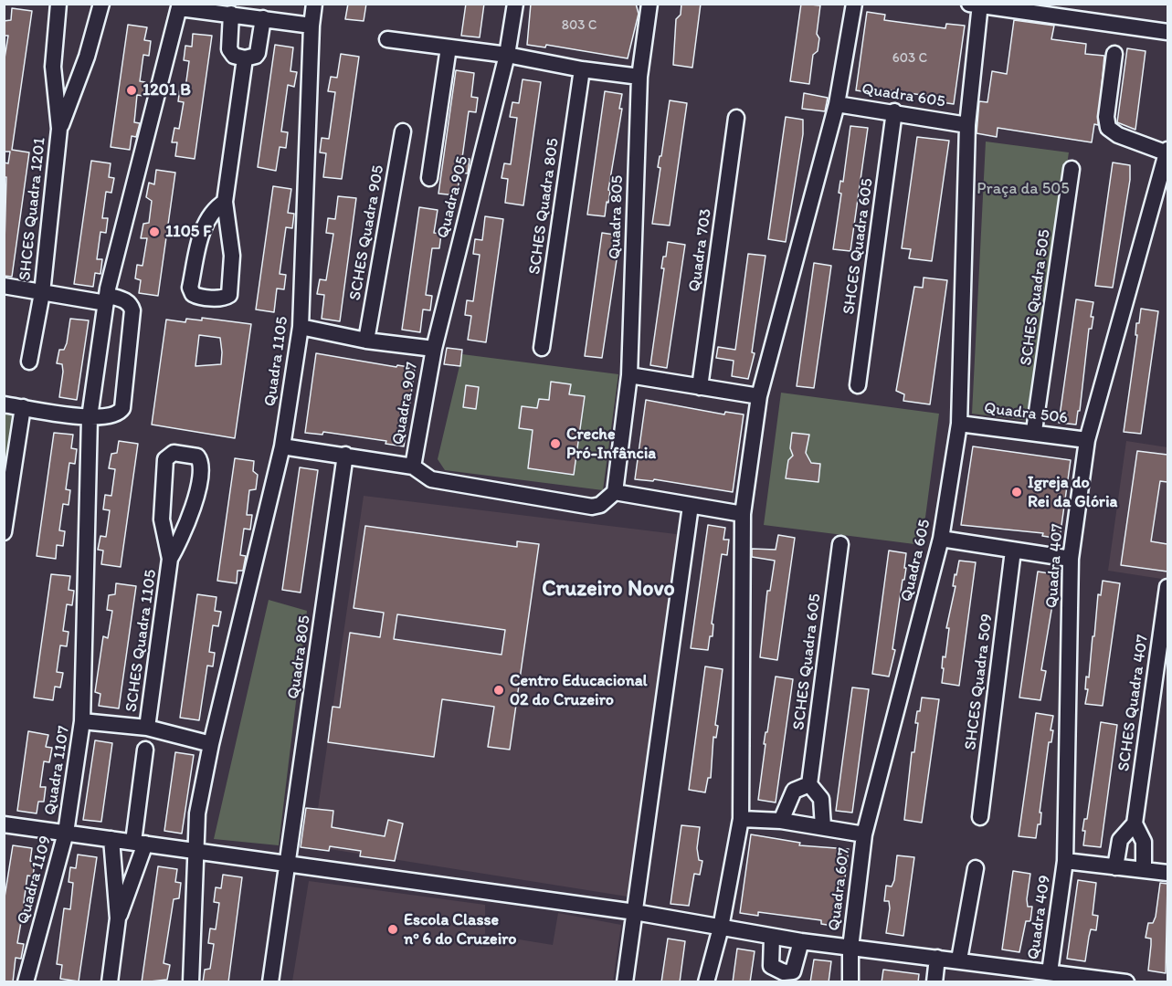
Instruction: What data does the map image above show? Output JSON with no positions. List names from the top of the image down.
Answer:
{
  "streets": {
    "street": [
      "Quadra 605",
      "Quadra 905",
      "SCHES Quadra 805",
      "SHCES Quadra 1201",
      "Quadra 805",
      "SCHES Quadra 905",
      "SHCES Quadra 605",
      "Quadra 703",
      "SCHES Quadra 505",
      "Quadra 1105",
      "Quadra 907",
      "Quadra 506",
      "Quadra 407",
      "SCHES Quadra 1105",
      "SCHES Quadra 605",
      "SHCES Quadra 509",
      "SCHES Quadra 407",
      "Quadra 1107",
      "Quadra 1109",
      "Quadra 607",
      "Quadra 409"
    ]
  },
  "crossings": [
    ["Quadra 605", "SHCES Quadra 605"],
    ["Quadra 605", "Quadra 506"],
    ["Quadra 605", "Quadra 607"],
    ["Quadra 905", "Quadra 907"],
    ["Quadra 805", "Quadra 907"],
    ["SCHES Quadra 905", "Quadra 907"],
    ["SCHES Quadra 505", "Quadra 506"],
    ["Quadra 1105", "Quadra 907"],
    ["Quadra 1105", "Quadra 1107"],
    ["Quadra 506", "Quadra 407"],
    ["Quadra 407", "Quadra 409"],
    ["SCHES Quadra 1105", "Quadra 1107"],
    ["SCHES Quadra 407", "Quadra 409"],
    ["Quadra 1107", "Quadra 1109"]
  ],
  "districts": ["Cruzeiro Novo"],
  "parks": ["Praça da 505"],
  "places": [
    "1201 B",
    "1105 F",
    "Creche Pró-Infância",
    "Igreja do Rei da Glória",
    "Centro Educacional 02 do Cruzeiro",
    "Escola Classe nº 6 do Cruzeiro"
  ],
  "house_numbers": ["803 C", "603 C"]
}
